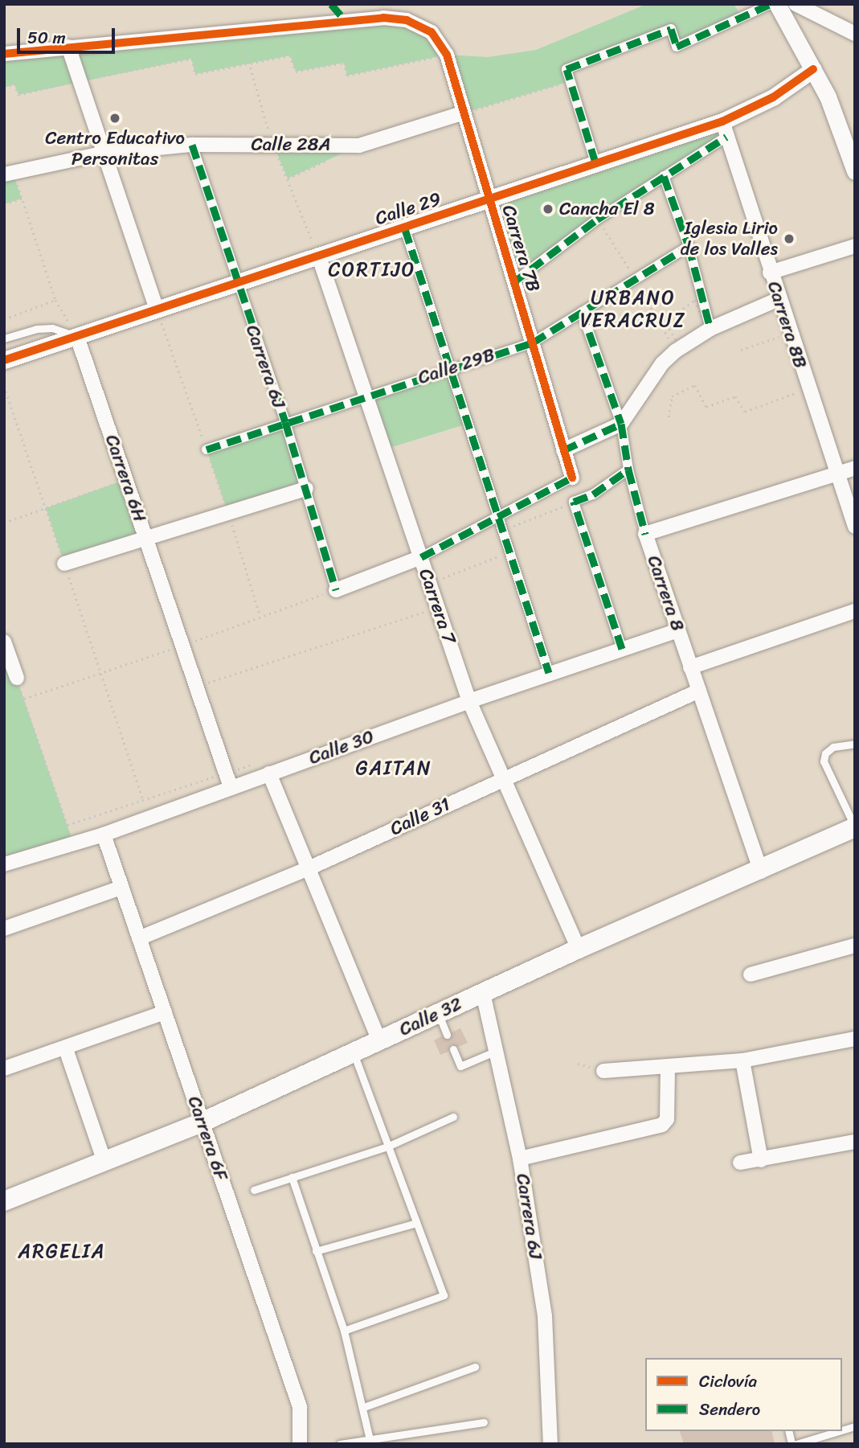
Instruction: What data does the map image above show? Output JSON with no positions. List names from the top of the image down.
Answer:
{
  "streets": {
    "main road": ["Calle 32"],
    "street": [
      "Calle 28A",
      "Calle 29",
      "Carrera 7B",
      "Carrera 8B",
      "Carrera 6J",
      "Calle 29B",
      "Carrera 6H",
      "Carrera 8",
      "Carrera 7",
      "Calle 30",
      "Calle 31",
      "Carrera 6F"
    ]
  },
  "crossings": [
    ["Calle 28A", "Carrera 7B"],
    ["Calle 28A", "Carrera 6J"],
    ["Calle 29", "Carrera 7B"],
    ["Calle 29", "Carrera 8B"],
    ["Calle 29", "Carrera 6J"],
    ["Calle 29", "Carrera 6H"],
    ["Calle 29", "Carrera 7"],
    ["Carrera 7B", "Calle 29B"],
    ["Carrera 6J", "Calle 29B"],
    ["Carrera 6J", "Calle 32"],
    ["Calle 29B", "Carrera 8"],
    ["Calle 29B", "Carrera 7"],
    ["Carrera 6H", "Calle 30"],
    ["Carrera 8", "Calle 30"],
    ["Carrera 8", "Calle 31"],
    ["Carrera 8", "Calle 32"],
    ["Carrera 7", "Calle 30"],
    ["Carrera 7", "Calle 31"],
    ["Carrera 7", "Calle 32"],
    ["Calle 30", "Carrera 6F"],
    ["Calle 31", "Carrera 6F"],
    ["Calle 32", "Carrera 6F"]
  ],
  "districts": [
    "CORTIJO",
    "URBANO VERACRUZ",
    "GAITAN",
    "ARGELIA"
  ],
  "places": ["Centro Educativo Personitas", "Cancha El 8", "Iglesia Lirio de los Valles"],
  "legend": ["Ciclovía", "Sendero"],
  "scale_bar": "50 m"
}
